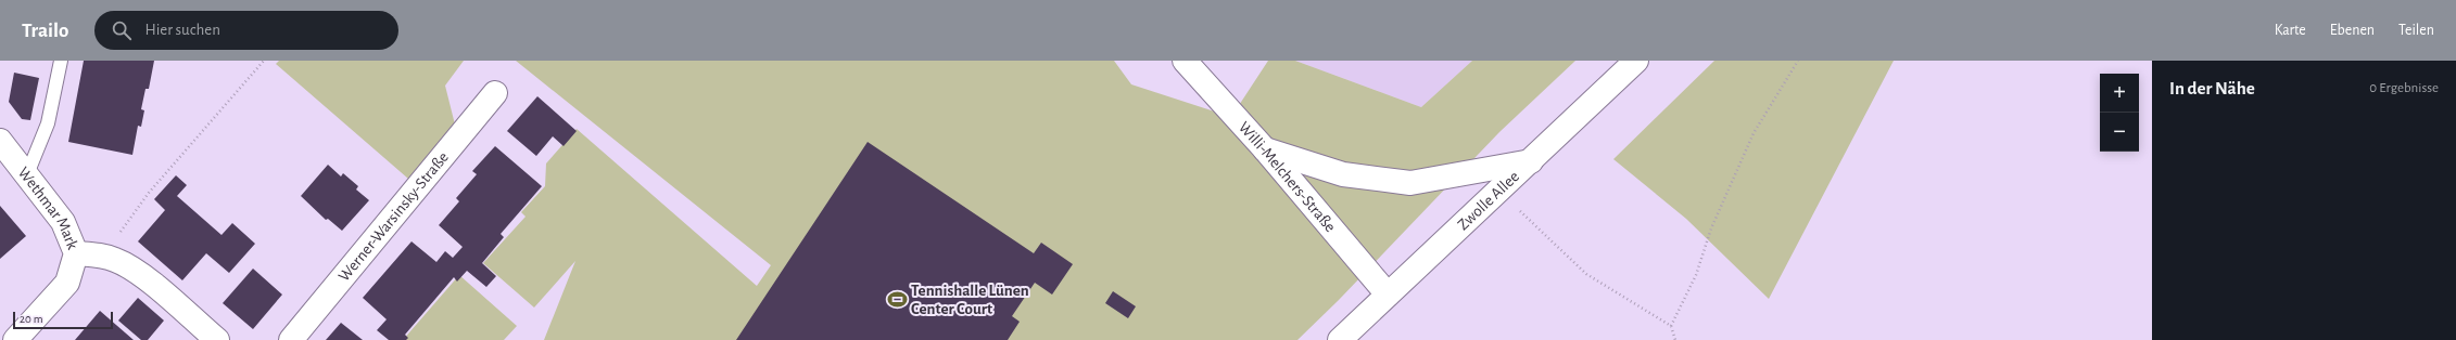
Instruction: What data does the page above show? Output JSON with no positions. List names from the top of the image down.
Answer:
{
  "streets": {
    "street": [
      "Willi-Melchers-Straße",
      "Zwolle Allee",
      "Wethmar Mark",
      "Werner-Warsinsky-Straße"
    ]
  },
  "crossings": [
    ["Willi-Melchers-Straße", "Zwolle Allee"]
  ],
  "places": {
    "sports": ["Tennishalle Lünen Center Court"]
  },
  "scale_bar": "20 m",
  "page": {
    "header": "Trailo",
    "search": "Hier suchen",
    "nav": ["Karte", "Ebenen", "Teilen"],
    "heading": ["In der Nähe", "0 Ergebnisse"],
    "map_buttons": ["+", "−"],
    "scale": "20 m"
  }
}
